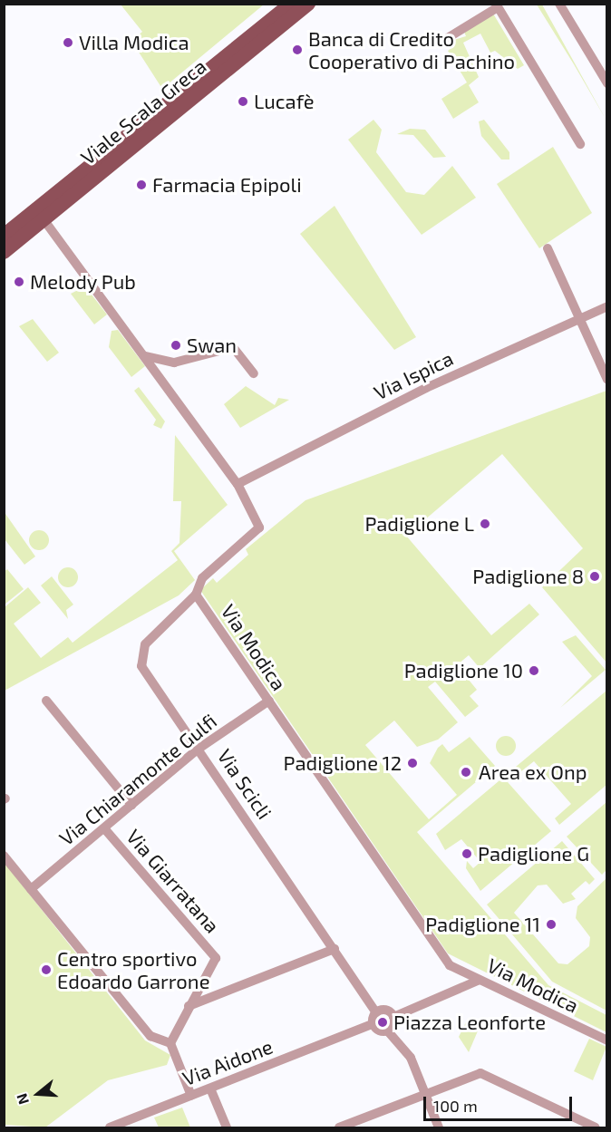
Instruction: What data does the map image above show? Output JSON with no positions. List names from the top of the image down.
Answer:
{
  "streets": {
    "main road": ["Viale Scala Greca"],
    "street": [
      "Via Ispica",
      "Via Modica",
      "Via Chiaramonte Gulfi",
      "Via Scicli",
      "Via Giarratana",
      "Via Aidone"
    ]
  },
  "crossings": [
    ["Viale Scala Greca", "Via Modica"],
    ["Via Ispica", "Via Modica"],
    ["Via Modica", "Via Chiaramonte Gulfi"],
    ["Via Modica", "Via Scicli"],
    ["Via Chiaramonte Gulfi", "Via Scicli"],
    ["Via Chiaramonte Gulfi", "Via Giarratana"]
  ],
  "places": [
    "Villa Modica",
    "Banca di Credito Cooperativo di Pachino",
    "Lucafè",
    "Farmacia Epipoli",
    "Melody Pub",
    "Swan",
    "Padiglione L",
    "Padiglione 8",
    "Padiglione 10",
    "Padiglione 12",
    "Area ex Onp",
    "Padiglione G",
    "Padiglione 11",
    "Centro sportivo Edoardo Garrone",
    "Piazza Leonforte"
  ],
  "scale_bar": "100 m",
  "north": "left"
}
